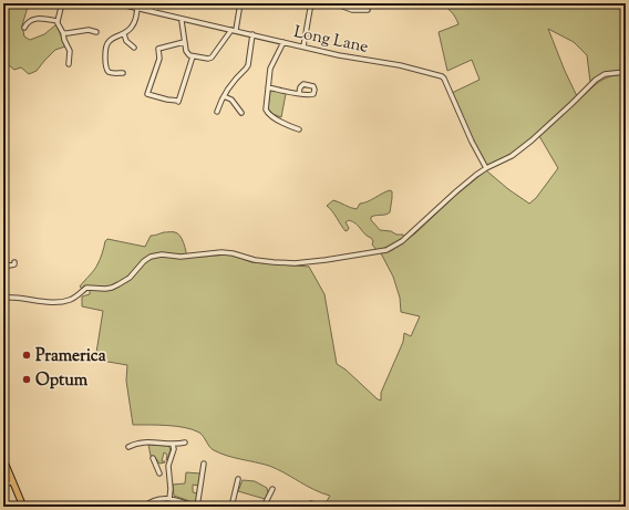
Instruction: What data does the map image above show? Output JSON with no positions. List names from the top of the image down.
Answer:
{
  "streets": {
    "street": ["Long Lane"]
  },
  "places": ["Pramerica", "Optum"]
}
